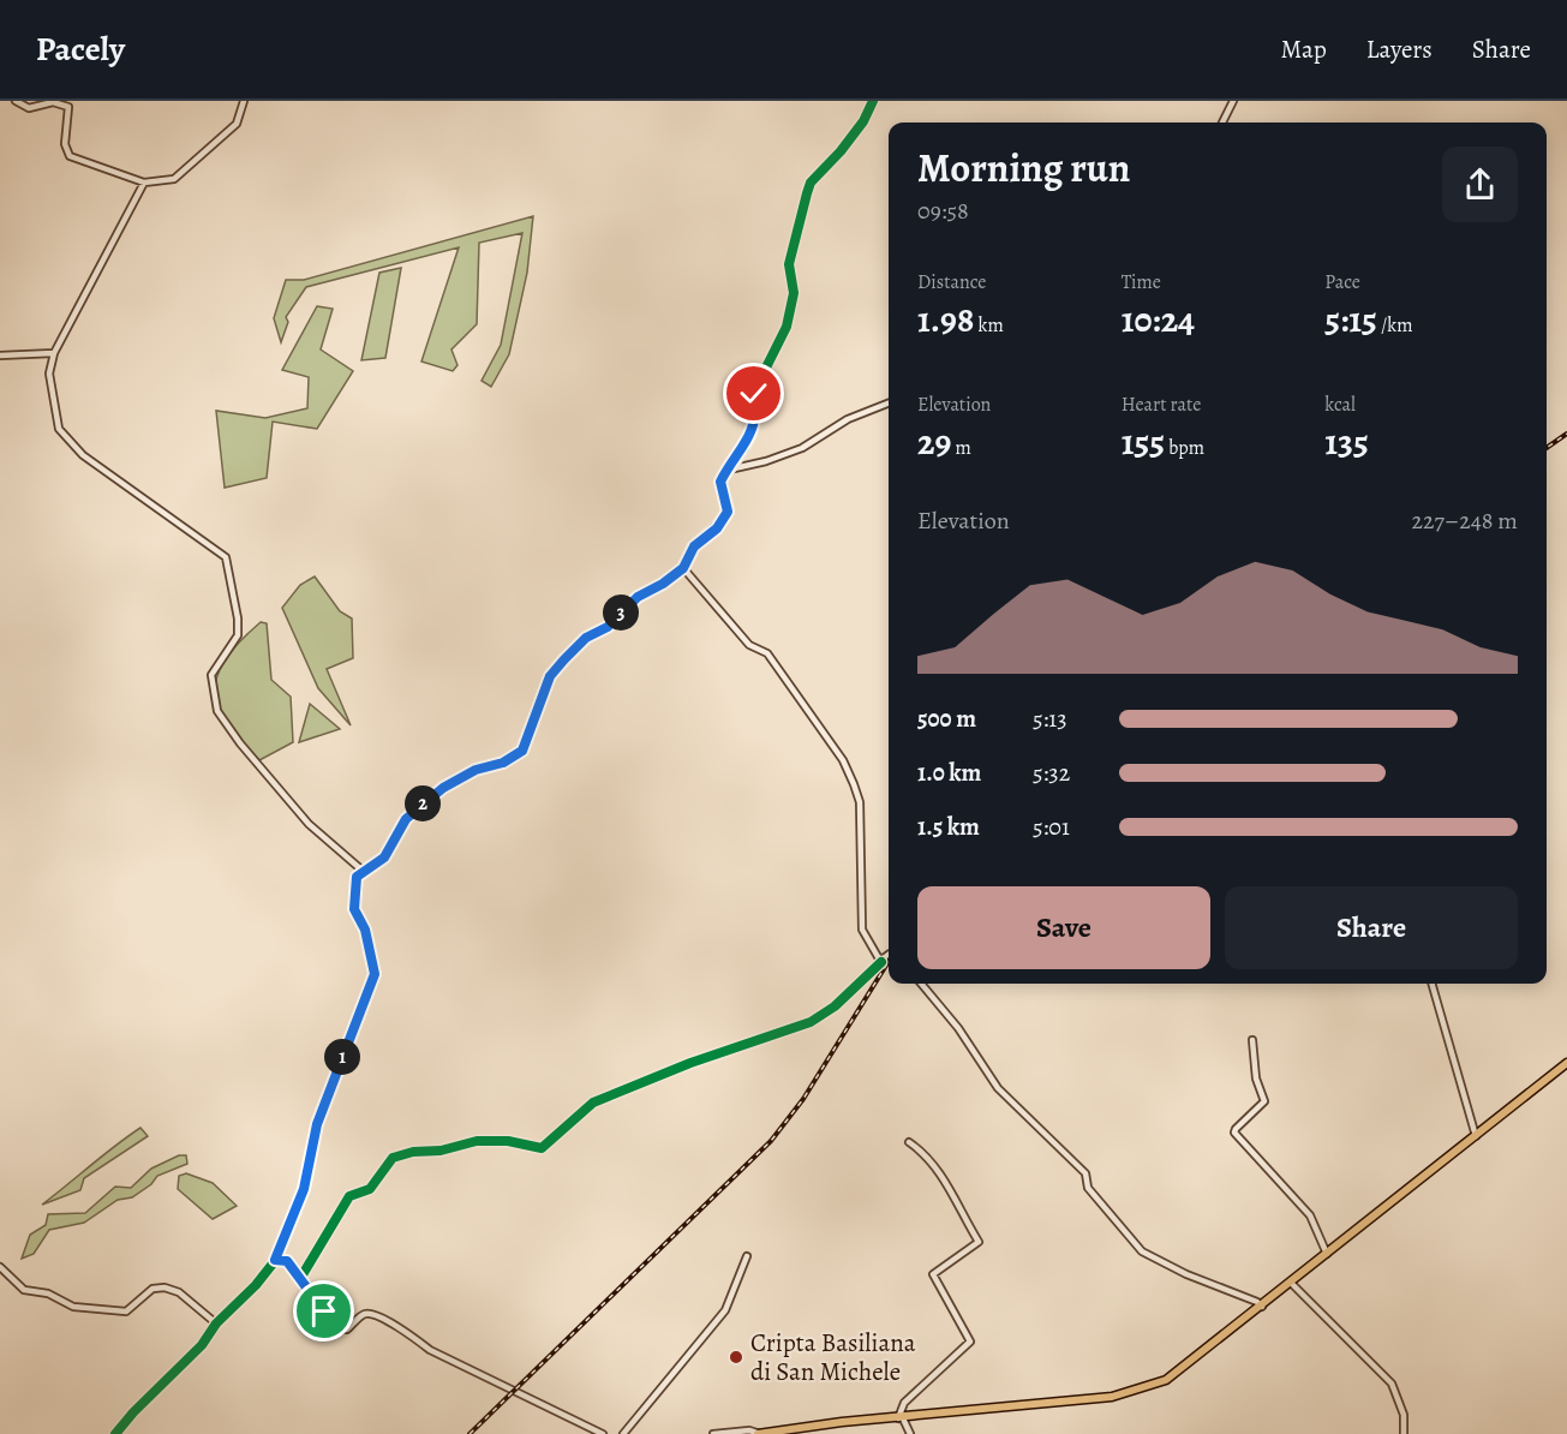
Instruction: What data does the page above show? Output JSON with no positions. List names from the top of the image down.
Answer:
{
  "places": ["Cripta Basiliana di San Michele"],
  "page": {
    "header": "Pacely",
    "nav": ["Map", "Layers", "Share"],
    "heading": ["Morning run", "09:58"],
    "stats": [
      ["Distance", "1.98 km"],
      ["Time", "10:24"],
      ["Pace", "5:15 /km"],
      ["Elevation", "29 m"],
      ["Heart rate", "155 bpm"],
      ["kcal", "135"]
    ],
    "chart": ["Elevation", "227–248 m"],
    "pins": ["3", "2", "1"],
    "list": [
      {
        "name": "500 m",
        "note": "5:13"
      },
      {
        "name": "1.0 km",
        "note": "5:32"
      },
      {
        "name": "1.5 km",
        "note": "5:01"
      }
    ],
    "buttons": ["Save", "Share"]
  }
}
